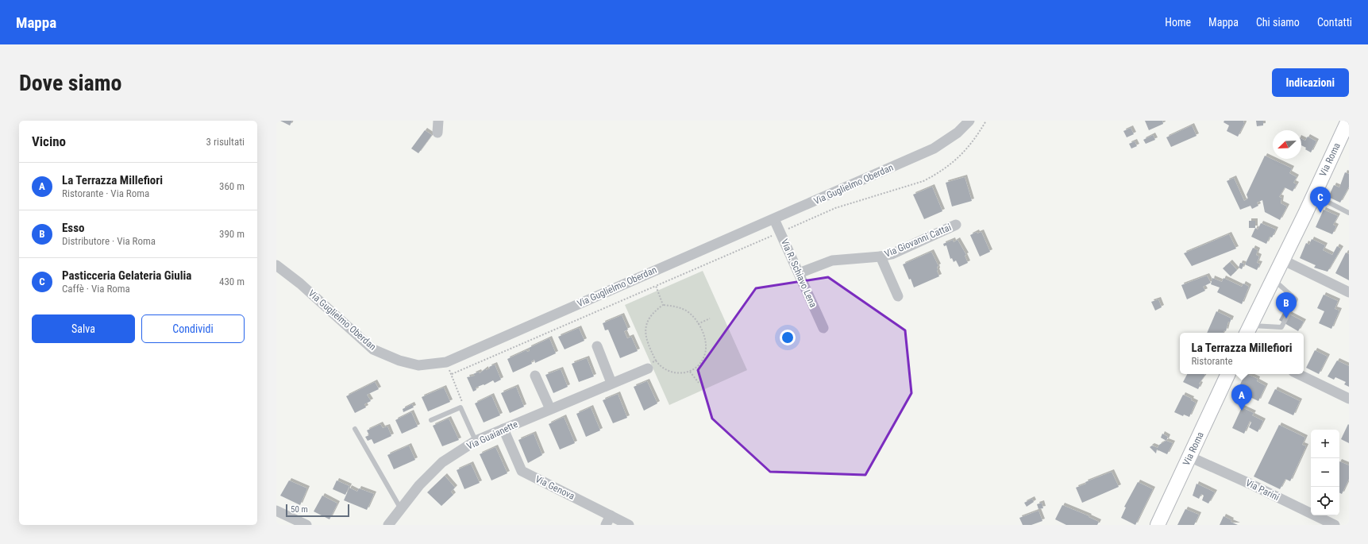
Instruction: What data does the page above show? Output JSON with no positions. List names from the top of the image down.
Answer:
{
  "streets": {
    "main road": ["Via Roma"],
    "street": [
      "Via Guglielmo Oberdan",
      "Via Giovanni Cattai",
      "Via R. Schiavo Lena",
      "Via Guaianette",
      "Via Genova",
      "Via Parini"
    ]
  },
  "crossings": [
    ["Via Roma", "Via Parini"],
    ["Via Guglielmo Oberdan", "Via R. Schiavo Lena"],
    ["Via Giovanni Cattai", "Via R. Schiavo Lena"],
    ["Via Guaianette", "Via Genova"]
  ],
  "scale_bar": "50 m",
  "north": "bottom left",
  "page": {
    "header": "Mappa",
    "nav": [
      "Home",
      "Mappa",
      "Chi siamo",
      "Contatti"
    ],
    "buttons": [
      "Indicazioni",
      ["Salva", "Condividi"]
    ],
    "title": "Dove siamo",
    "heading": ["Vicino", "3 risultati"],
    "list": [
      {
        "mark": "A",
        "name": "La Terrazza Millefiori",
        "note": "Ristorante · Via Roma",
        "value": "360 m"
      },
      {
        "mark": "B",
        "name": "Esso",
        "note": "Distributore · Via Roma",
        "value": "390 m"
      },
      {
        "mark": "C",
        "name": "Pasticceria Gelateria Giulia",
        "note": "Caffè · Via Roma",
        "value": "430 m"
      }
    ],
    "pins": ["C", "B", "A"],
    "popup": ["La Terrazza Millefiori", "Ristorante"],
    "map_buttons": ["+", "−"],
    "scale": "50 m"
  }
}
